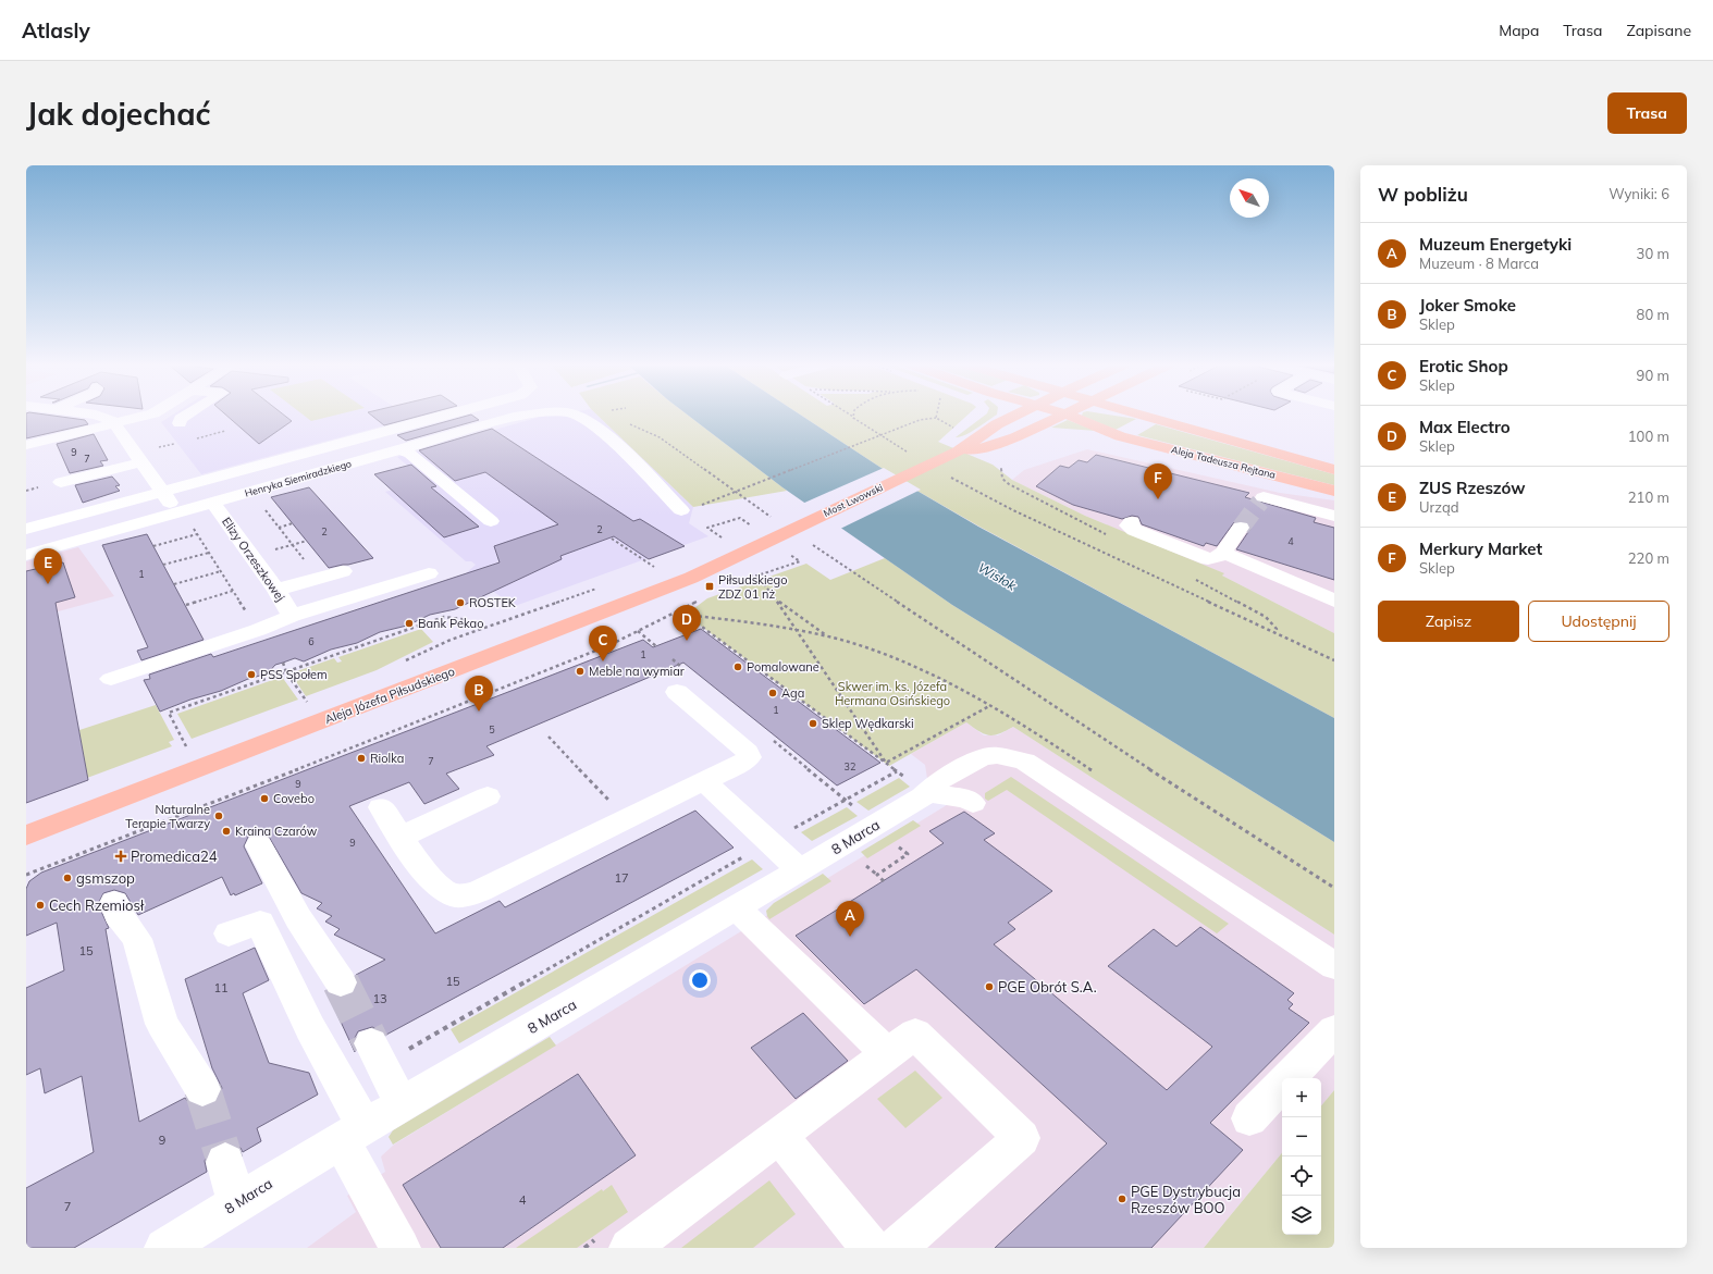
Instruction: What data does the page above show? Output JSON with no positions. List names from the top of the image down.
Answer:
{
  "streets": {
    "main road": ["Aleja Tadeusza Rejtana", "Most Lwowski", "Aleja Józefa Piłsudskiego"],
    "street": ["Henryka Siemiradzkiego", "Elizy Orzeszkowej", "8 Marca"]
  },
  "crossings": [
    ["Henryka Siemiradzkiego", "Elizy Orzeszkowej"],
    ["Most Lwowski", "Aleja Józefa Piłsudskiego"]
  ],
  "water": ["Wisłok"],
  "parks": ["Skwer im. ks. Józefa Hermana Osińskiego"],
  "places": {
    "transit": ["Piłsudskiego ZDZ 01 nż"],
    "other": [
      "ROSTEK",
      "Bank Pekao",
      "Pomalowane",
      "Meble na wymiar",
      "PSS Społem",
      "Aga",
      "Sklep Wędkarski",
      "Riolka",
      "Covebo",
      "Naturalne Terapie Twarzy",
      "Kraina Czarów",
      "gsmszop",
      "Cech Rzemiosł",
      "PGE Obrót S.A.",
      "PGE Dystrybucja Rzeszów BOO"
    ],
    "health": ["Promedica24"]
  },
  "house_numbers": [
    "9",
    "7",
    "2",
    "2",
    "4",
    "1",
    "6",
    "1",
    "1",
    "5",
    "7",
    "32",
    "9",
    "9",
    "17",
    "15",
    "15",
    "11",
    "13",
    "9",
    "4",
    "7"
  ],
  "north": "top left",
  "page": {
    "header": "Atlasly",
    "nav": ["Mapa", "Trasa", "Zapisane"],
    "buttons": [
      "Trasa",
      ["Zapisz", "Udostępnij"]
    ],
    "title": "Jak dojechać",
    "heading": ["W pobliżu", "Wyniki: 6"],
    "list": [
      {
        "mark": "A",
        "name": "Muzeum Energetyki",
        "note": "Muzeum · 8 Marca",
        "value": "30 m"
      },
      {
        "mark": "B",
        "name": "Joker Smoke",
        "note": "Sklep",
        "value": "80 m"
      },
      {
        "mark": "C",
        "name": "Erotic Shop",
        "note": "Sklep",
        "value": "90 m"
      },
      {
        "mark": "D",
        "name": "Max Electro",
        "note": "Sklep",
        "value": "100 m"
      },
      {
        "mark": "E",
        "name": "ZUS Rzeszów",
        "note": "Urząd",
        "value": "210 m"
      },
      {
        "mark": "F",
        "name": "Merkury Market",
        "note": "Sklep",
        "value": "220 m"
      }
    ],
    "pins": [
      "F",
      "E",
      "D",
      "C",
      "B",
      "A"
    ],
    "map_buttons": ["+", "−"]
  }
}
